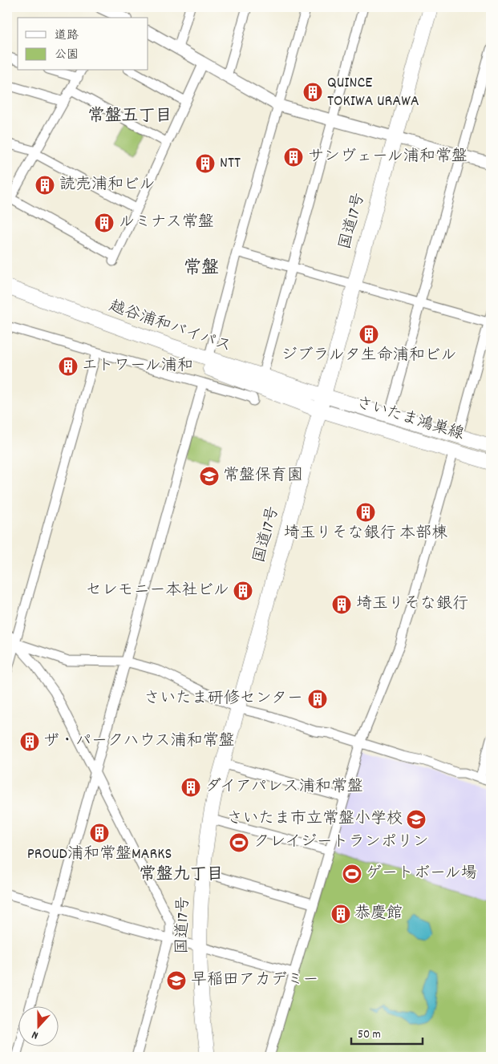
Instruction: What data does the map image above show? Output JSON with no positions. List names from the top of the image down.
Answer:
{
  "streets": {
    "main road": ["国道17号", "越谷浦和バイパス", "さいたま鴻巣線"]
  },
  "crossings": [
    ["国道17号", "越谷浦和バイパス"],
    ["国道17号", "さいたま鴻巣線"],
    ["越谷浦和バイパス", "さいたま鴻巣線"]
  ],
  "districts": ["常盤五丁目", "常盤", "常盤九丁目"],
  "places": {
    "building": [
      "QUINCE TOKIWA URAWA",
      "サンヴェール浦和常盤",
      "NTT",
      "読売浦和ビル",
      "ルミナス常盤",
      "ジブラルタ生命浦和ビル",
      "エトワール浦和",
      "埼玉りそな銀行 本部棟",
      "セレモニー本社ビル",
      "埼玉りそな銀行",
      "さいたま研修センター",
      "ザ・パークハウス浦和常盤",
      "ダイアパレス浦和常盤",
      "PROUD浦和常盤MARKS",
      "恭慶館"
    ],
    "school or university": ["常盤保育園", "さいたま市立常盤小学校", "早稲田アカデミー"],
    "sports": ["クレイジートランポリン", "ゲートボール場"]
  },
  "legend": ["道路", "公園"],
  "scale_bar": "50 m",
  "north": "bottom"
}
